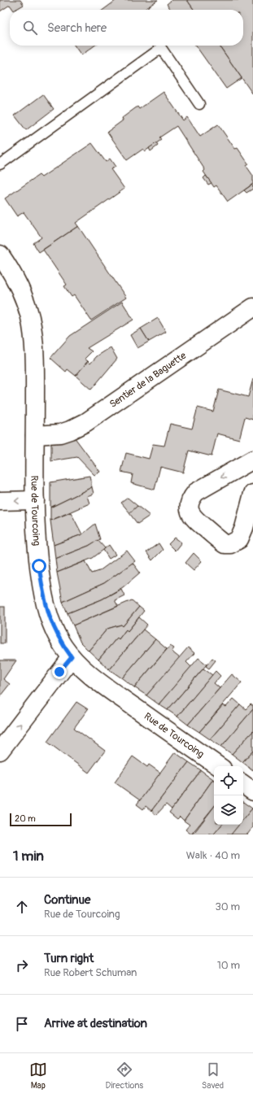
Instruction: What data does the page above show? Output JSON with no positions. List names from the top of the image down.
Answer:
{
  "streets": {
    "main road": ["Sentier de la Baguette", "Rue de Tourcoing"]
  },
  "crossings": [
    ["Sentier de la Baguette", "Rue de Tourcoing"]
  ],
  "scale_bar": "20 m",
  "page": {
    "search": "Search here",
    "scale": "20 m",
    "heading": ["1 min", "Walk · 40 m"],
    "list": [
      ["Continue", "Rue de Tourcoing", "30 m"],
      ["Turn right", "Rue Robert Schuman", "10 m"],
      "Arrive at destination"
    ],
    "nav": ["Map", "Directions", "Saved"]
  }
}
